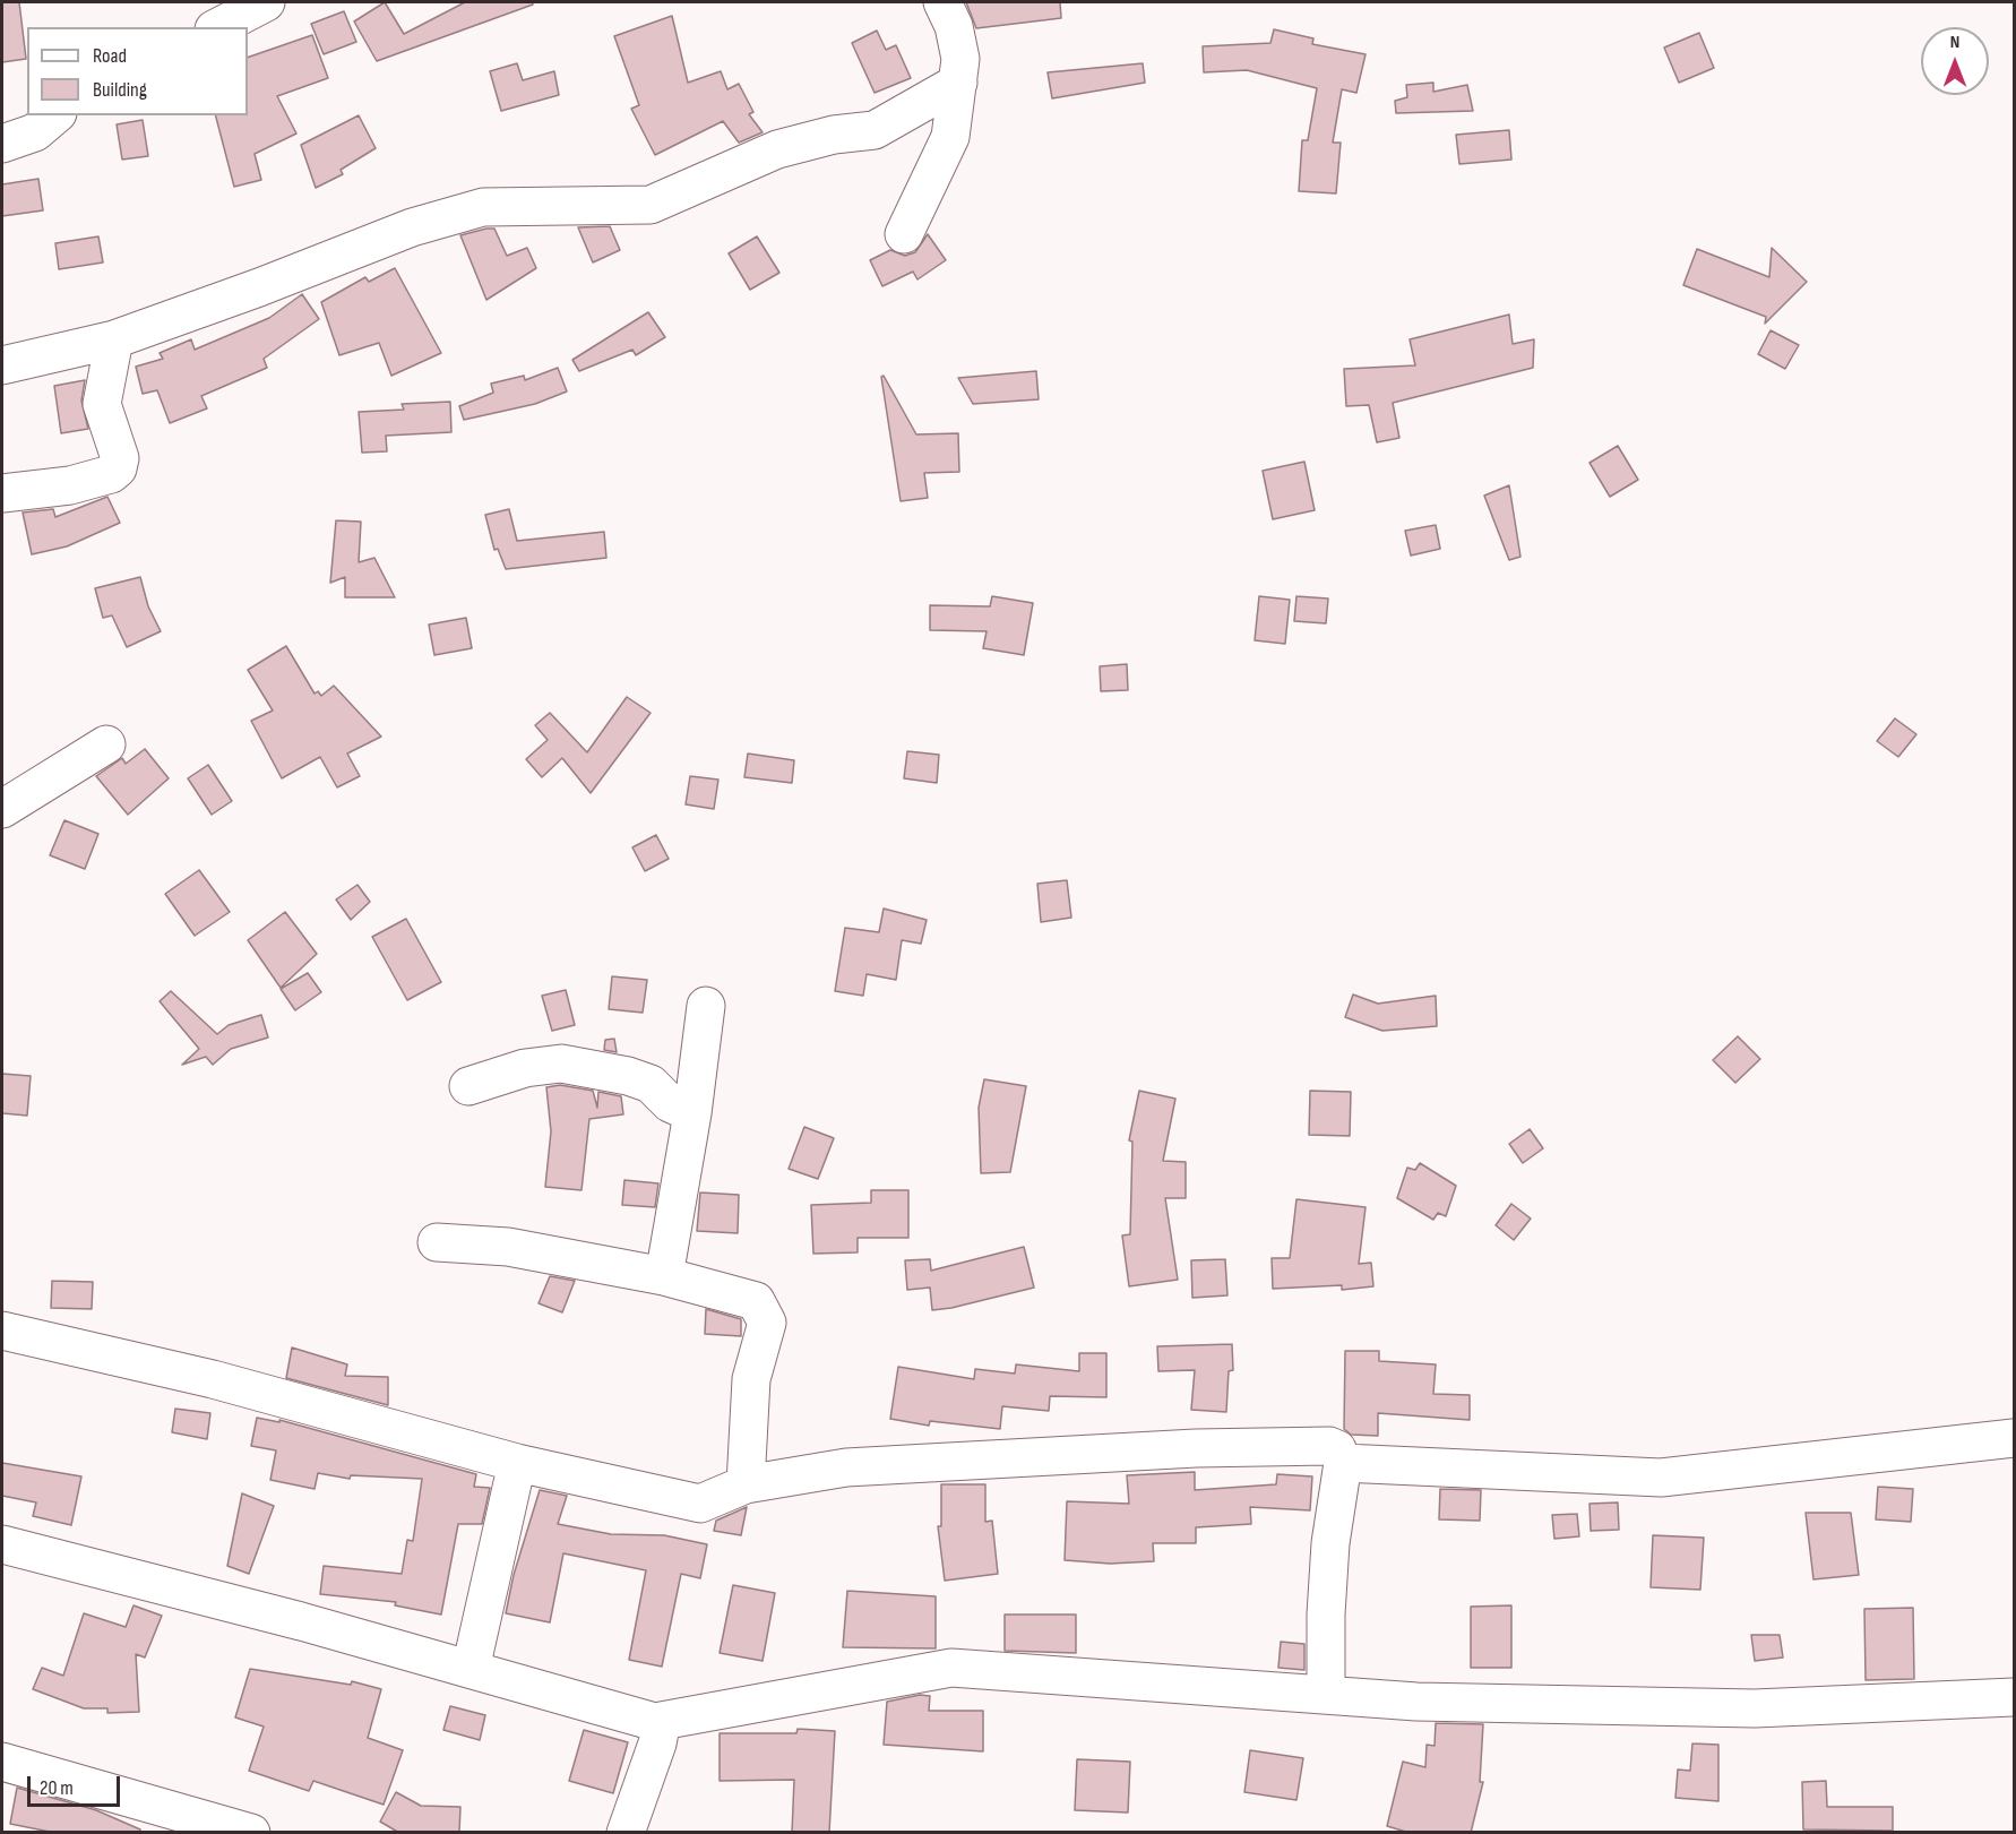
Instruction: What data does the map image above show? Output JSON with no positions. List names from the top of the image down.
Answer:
{
  "legend": ["Road", "Building"],
  "scale_bar": "20 m",
  "north": "top"
}
